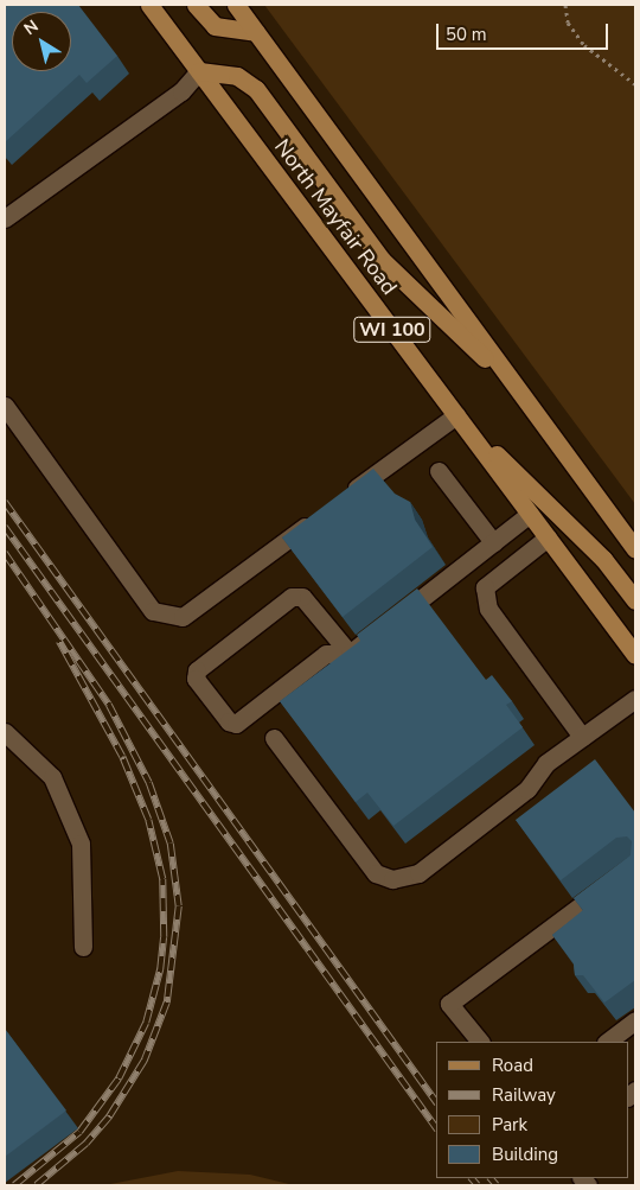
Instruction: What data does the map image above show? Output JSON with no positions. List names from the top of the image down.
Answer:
{
  "streets": {
    "main road": ["North Mayfair Road", "WI 100"]
  },
  "legend": [
    "Road",
    "Railway",
    "Park",
    "Building"
  ],
  "scale_bar": "50 m",
  "north": "top left"
}
